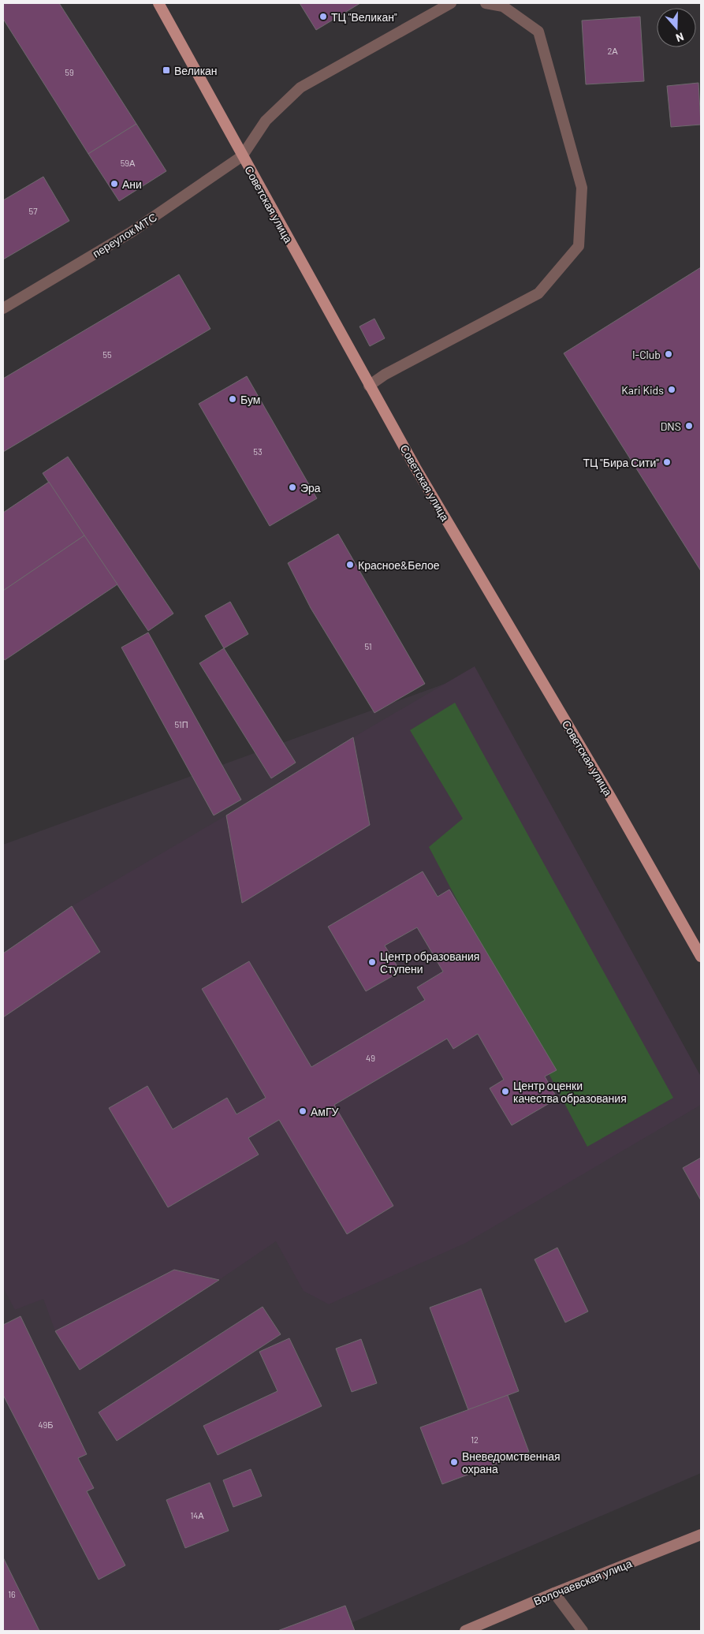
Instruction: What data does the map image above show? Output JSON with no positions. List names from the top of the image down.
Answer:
{
  "streets": {
    "main road": ["Советская улица", "Волочаевская улица"],
    "street": ["переулок МТС"]
  },
  "crossings": [
    ["Советская улица", "переулок МТС"]
  ],
  "places": {
    "other": [
      "ТЦ \"Великан\"",
      "Ани",
      "I-Club",
      "Kari Kids",
      "Бум",
      "DNS",
      "ТЦ \"Бира Сити\"",
      "Эра",
      "Красное&Белое",
      "Центр образования Ступени",
      "Центр оценки качества образования",
      "АмГУ",
      "Вневедомственная охрана"
    ],
    "transit": ["Великан"]
  },
  "house_numbers": [
    "2А",
    "59",
    "59А",
    "57",
    "55",
    "53",
    "51",
    "51П",
    "49",
    "49Б",
    "12",
    "14А",
    "16"
  ],
  "north": "bottom"
}
